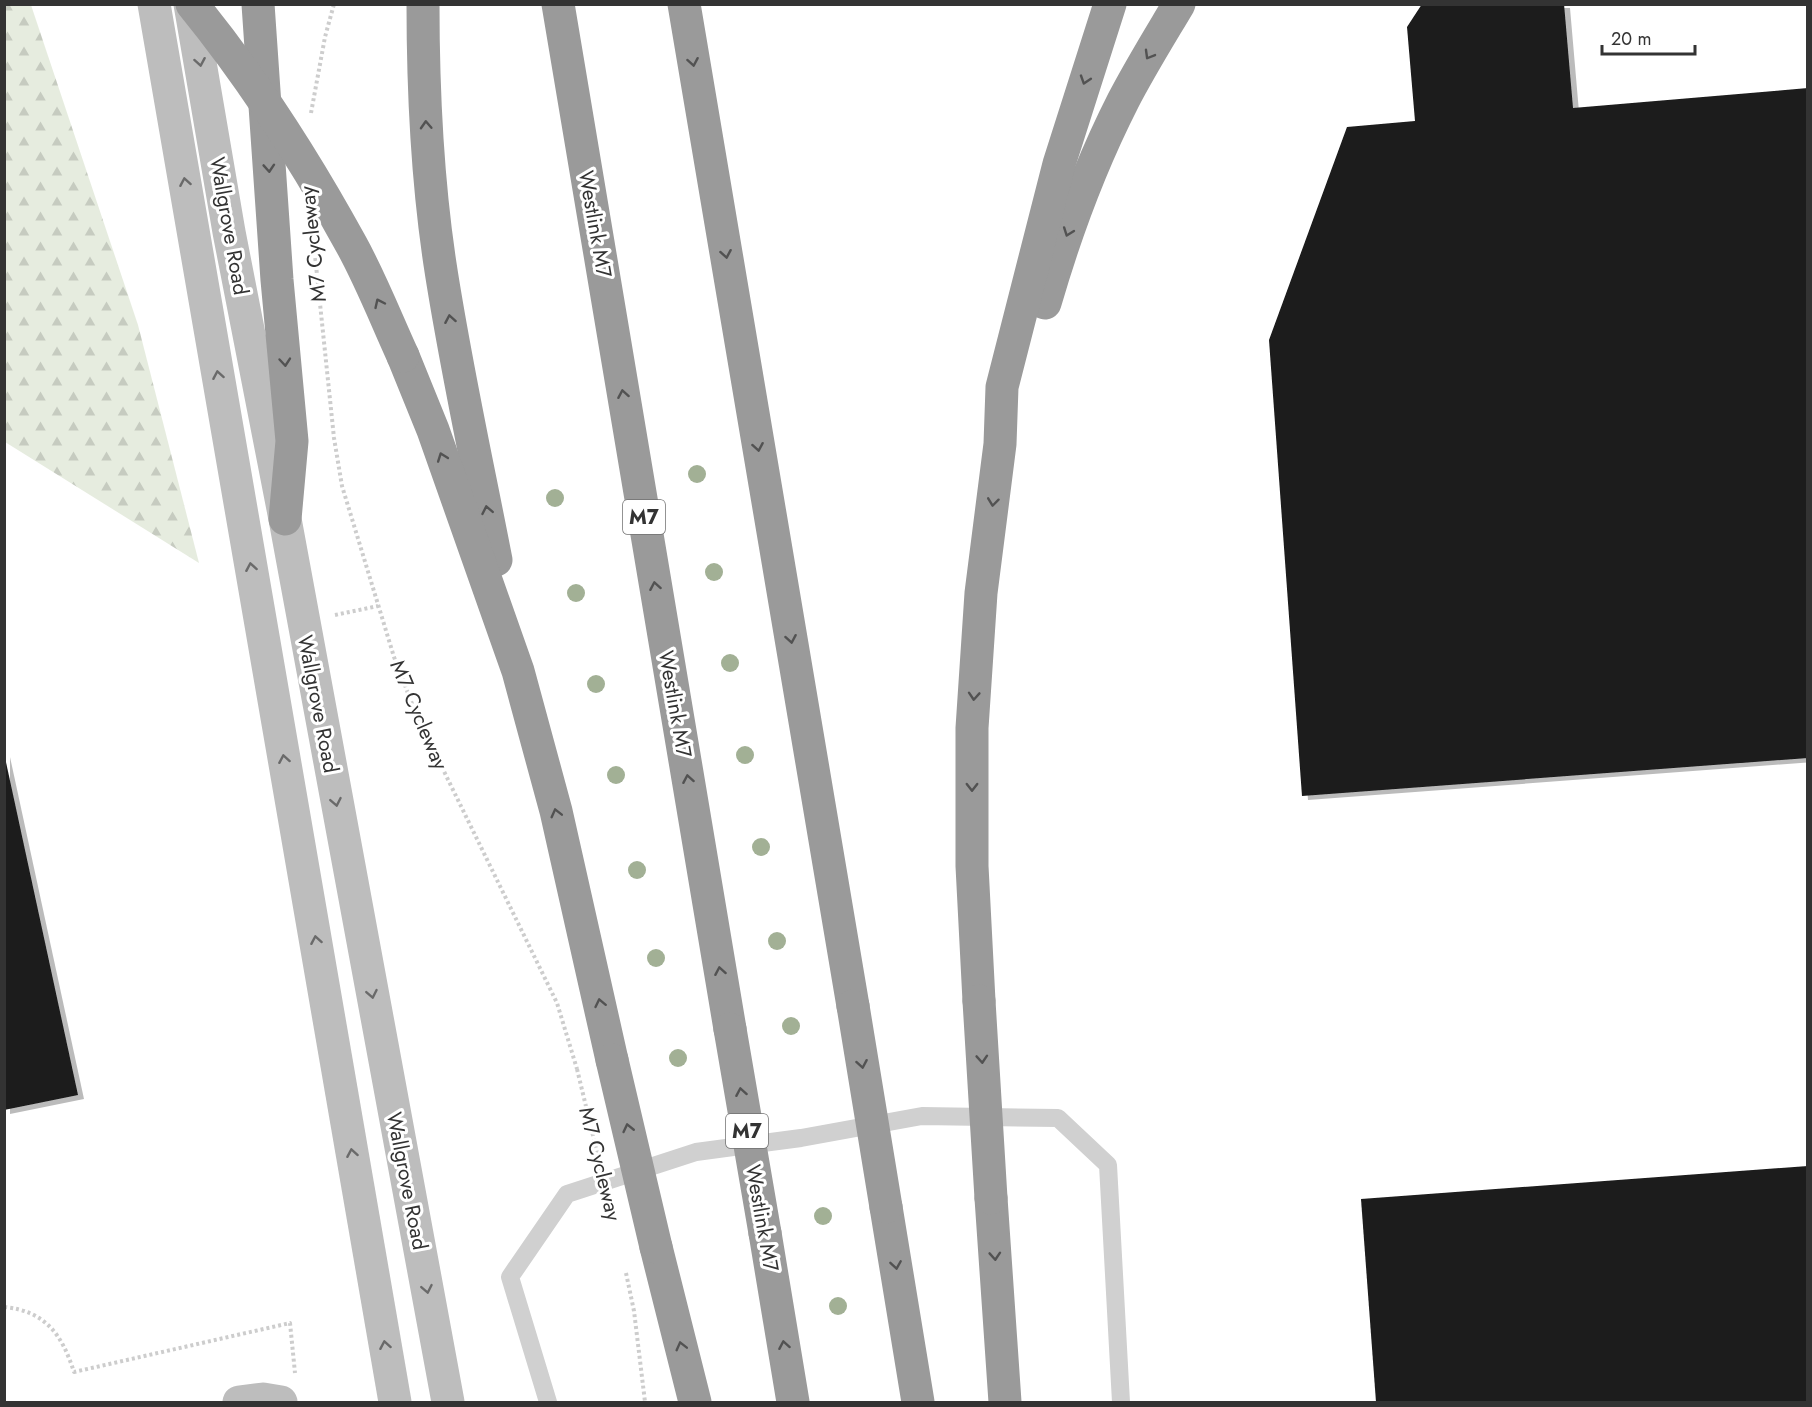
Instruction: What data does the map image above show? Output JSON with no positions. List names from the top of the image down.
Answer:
{
  "streets": {
    "highway": ["Westlink M7", "M7"],
    "main road": ["Wallgrove Road"],
    "path": ["M7 Cycleway"]
  },
  "scale_bar": "20 m"
}
